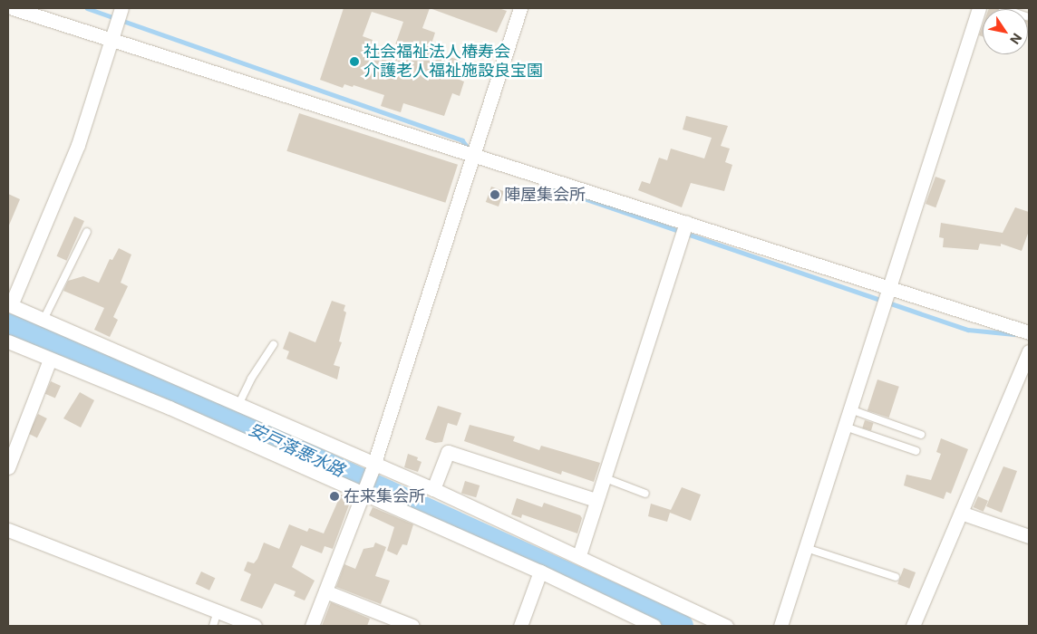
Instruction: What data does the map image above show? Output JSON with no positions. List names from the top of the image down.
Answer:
{
  "water": ["安戸落悪水路"],
  "places": ["社会福祉法人椿寿会 介護老人福祉施設良宝園", "陣屋集会所", "在来集会所"],
  "north": "bottom right"
}
